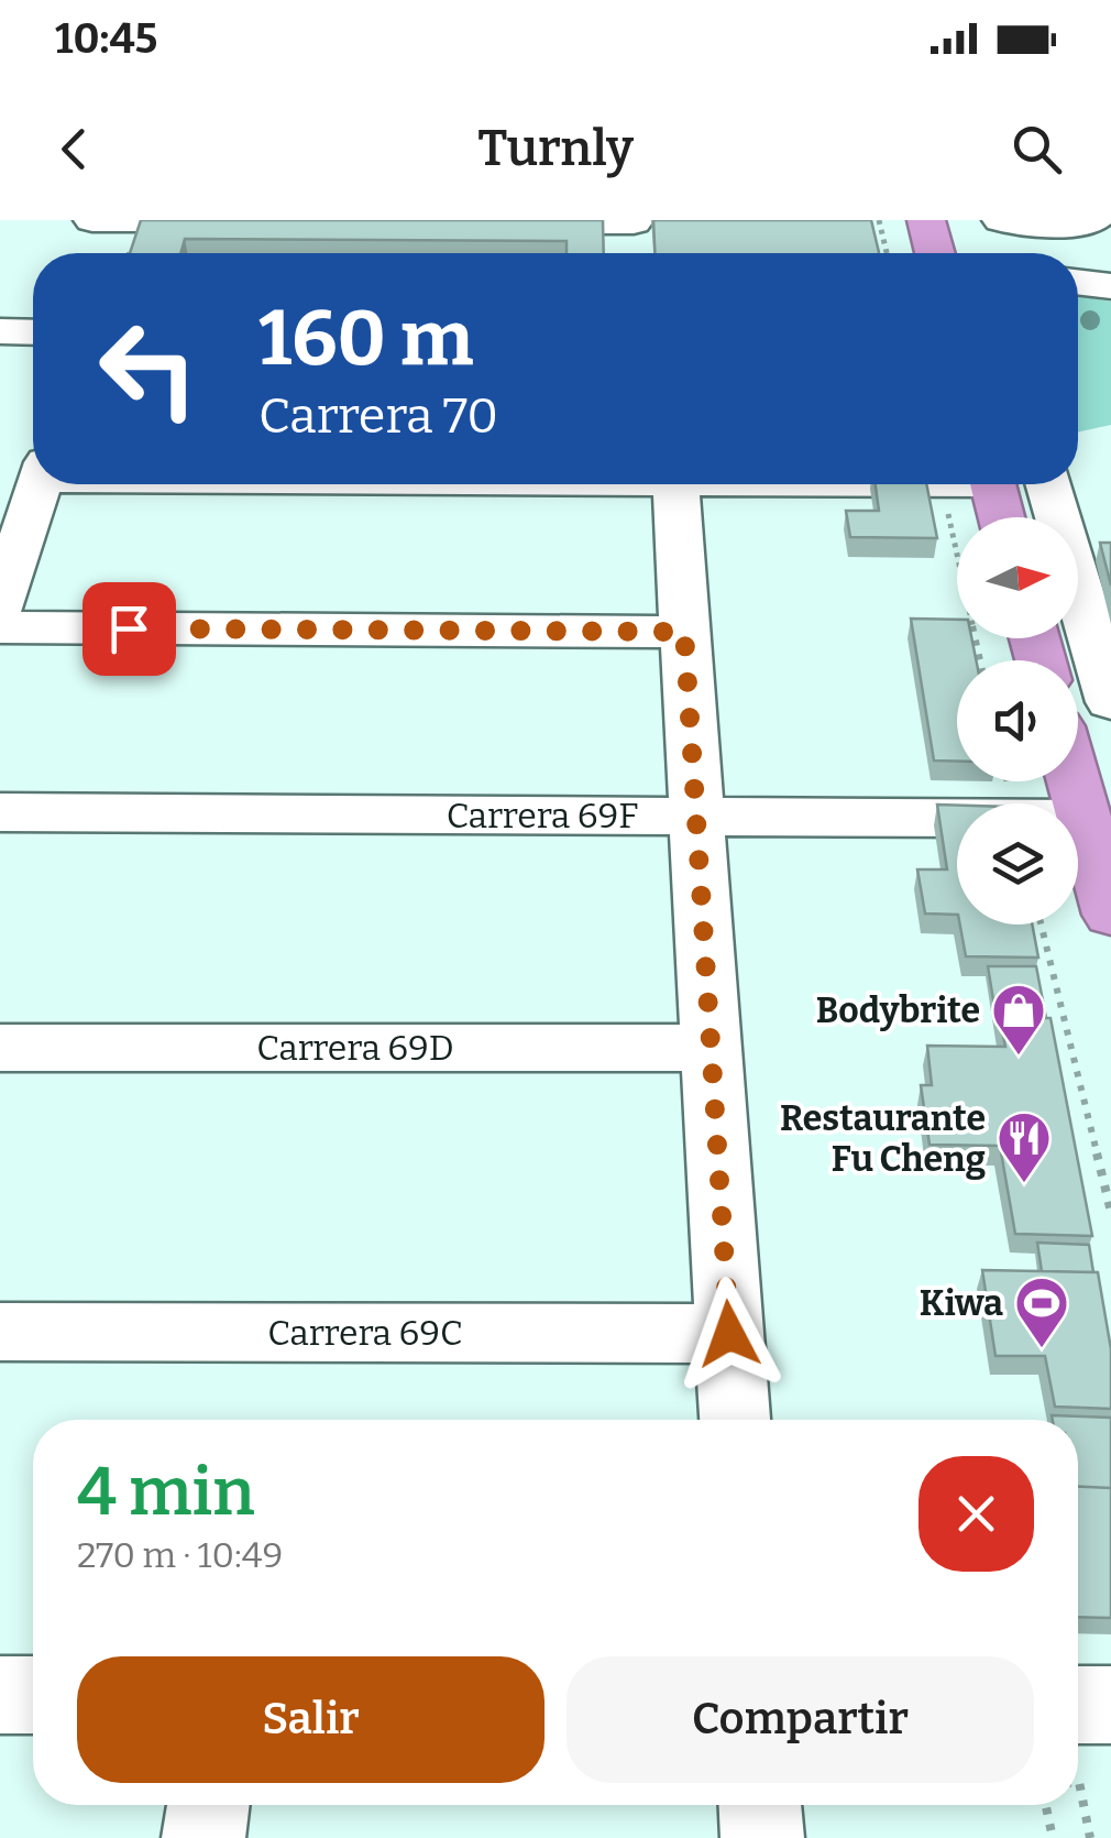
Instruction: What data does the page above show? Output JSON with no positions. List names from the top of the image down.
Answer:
{
  "streets": {
    "street": ["Carrera 69F", "Carrera 69D", "Carrera 69C"]
  },
  "places": {
    "shop": ["Bodybrite"],
    "restaurant": ["Restaurante Fu Cheng"],
    "sports": ["Kiwa"]
  },
  "north": "right",
  "page": {
    "status": "10:45",
    "header": "Turnly",
    "turn": ["160 m", "Carrera 70"],
    "heading": ["4 min", "270 m · 10:49"],
    "buttons": ["Salir", "Compartir"]
  }
}
